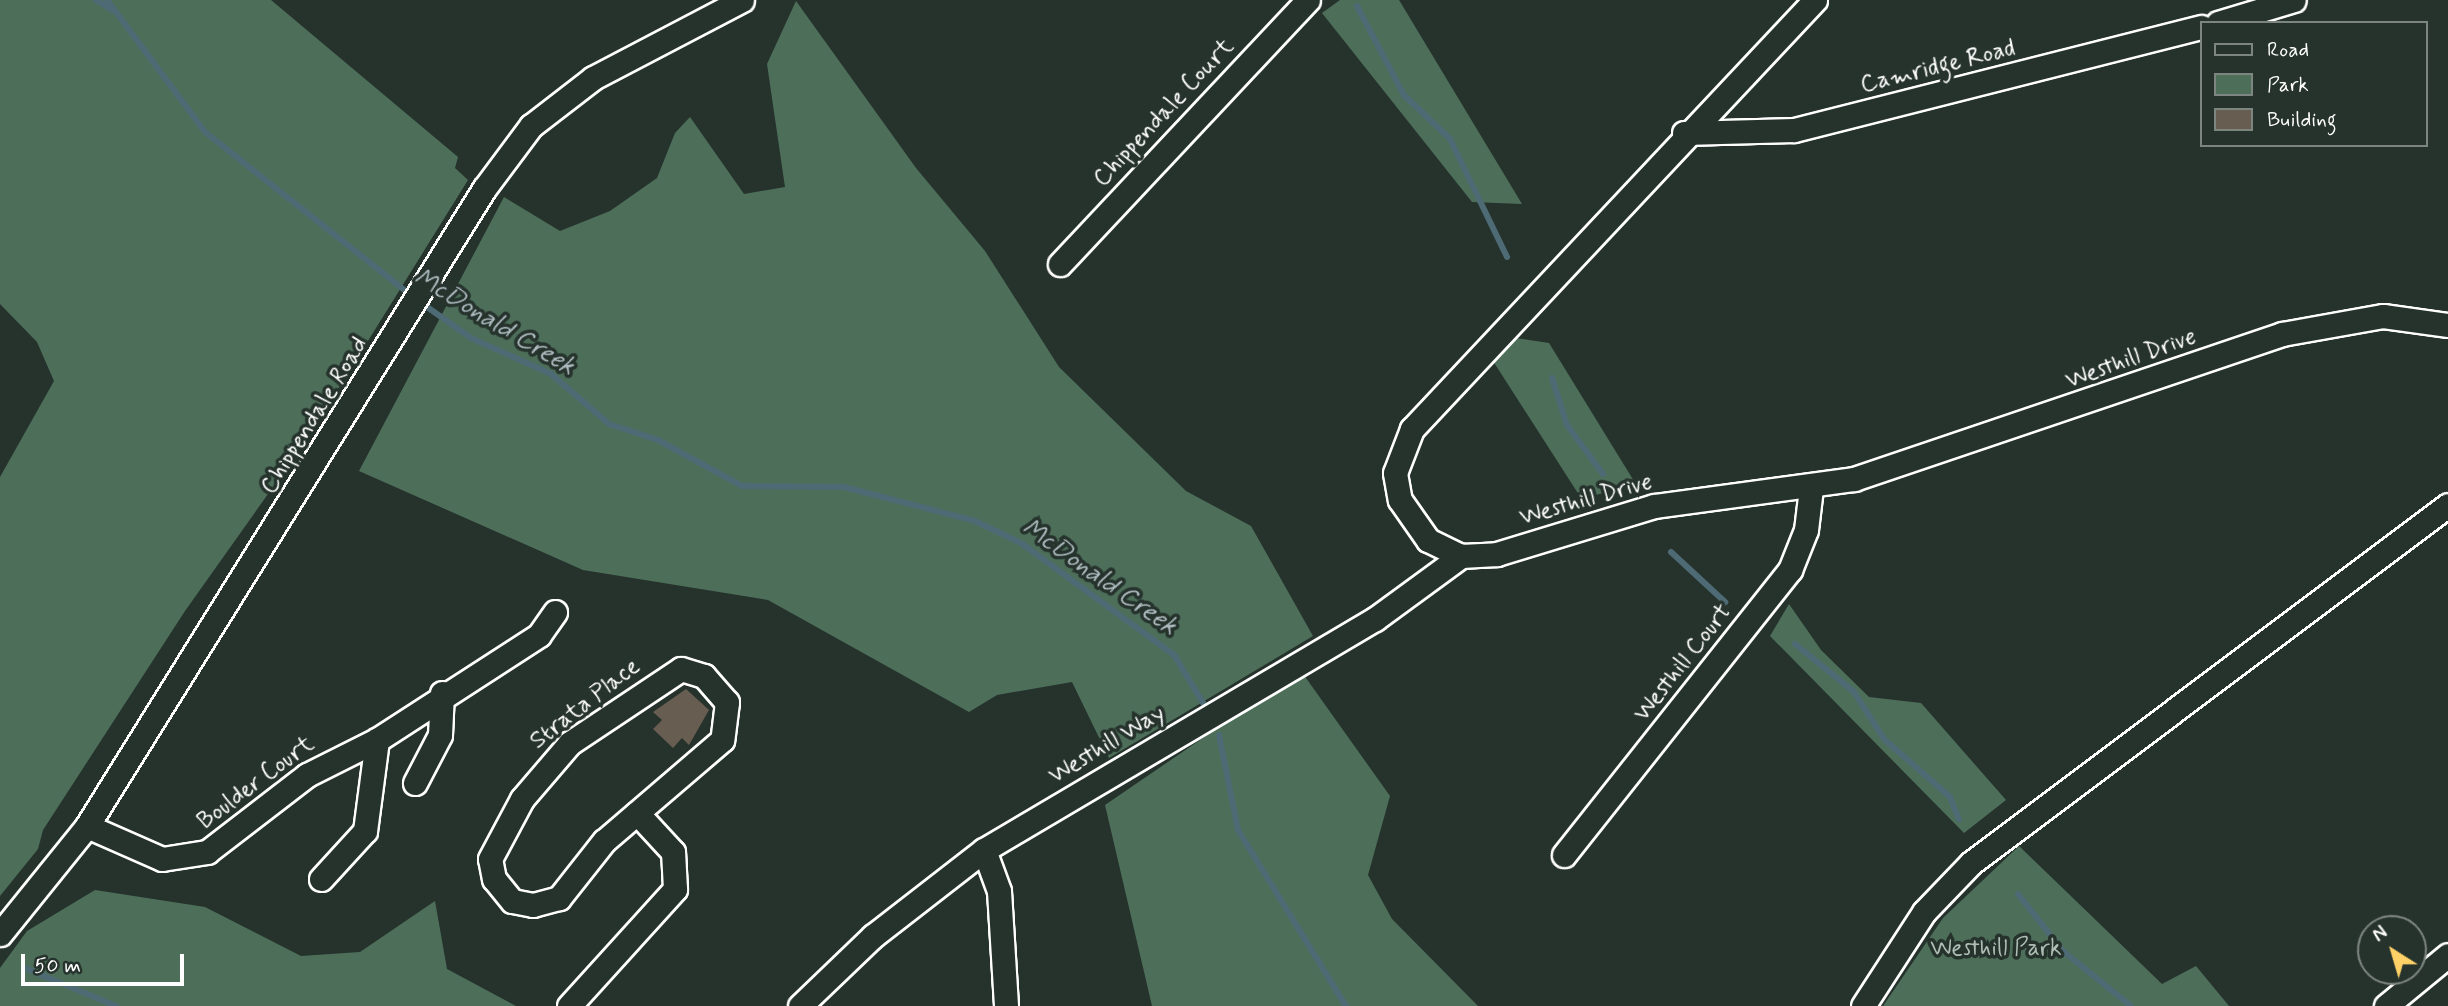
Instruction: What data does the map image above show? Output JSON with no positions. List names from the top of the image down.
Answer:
{
  "streets": {
    "street": [
      "Camridge Road",
      "Chippendale Court",
      "Westhill Drive",
      "Chippendale Road",
      "Westhill Court",
      "Strata Place",
      "Westhill Way",
      "Boulder Court"
    ]
  },
  "crossings": [
    ["Westhill Drive", "Westhill Court"],
    ["Westhill Drive", "Westhill Way"],
    ["Chippendale Road", "Boulder Court"]
  ],
  "water": ["McDonald Creek"],
  "parks": ["Westhill Park"],
  "legend": ["Road", "Park", "Building"],
  "scale_bar": "50 m",
  "north": "top left"
}
